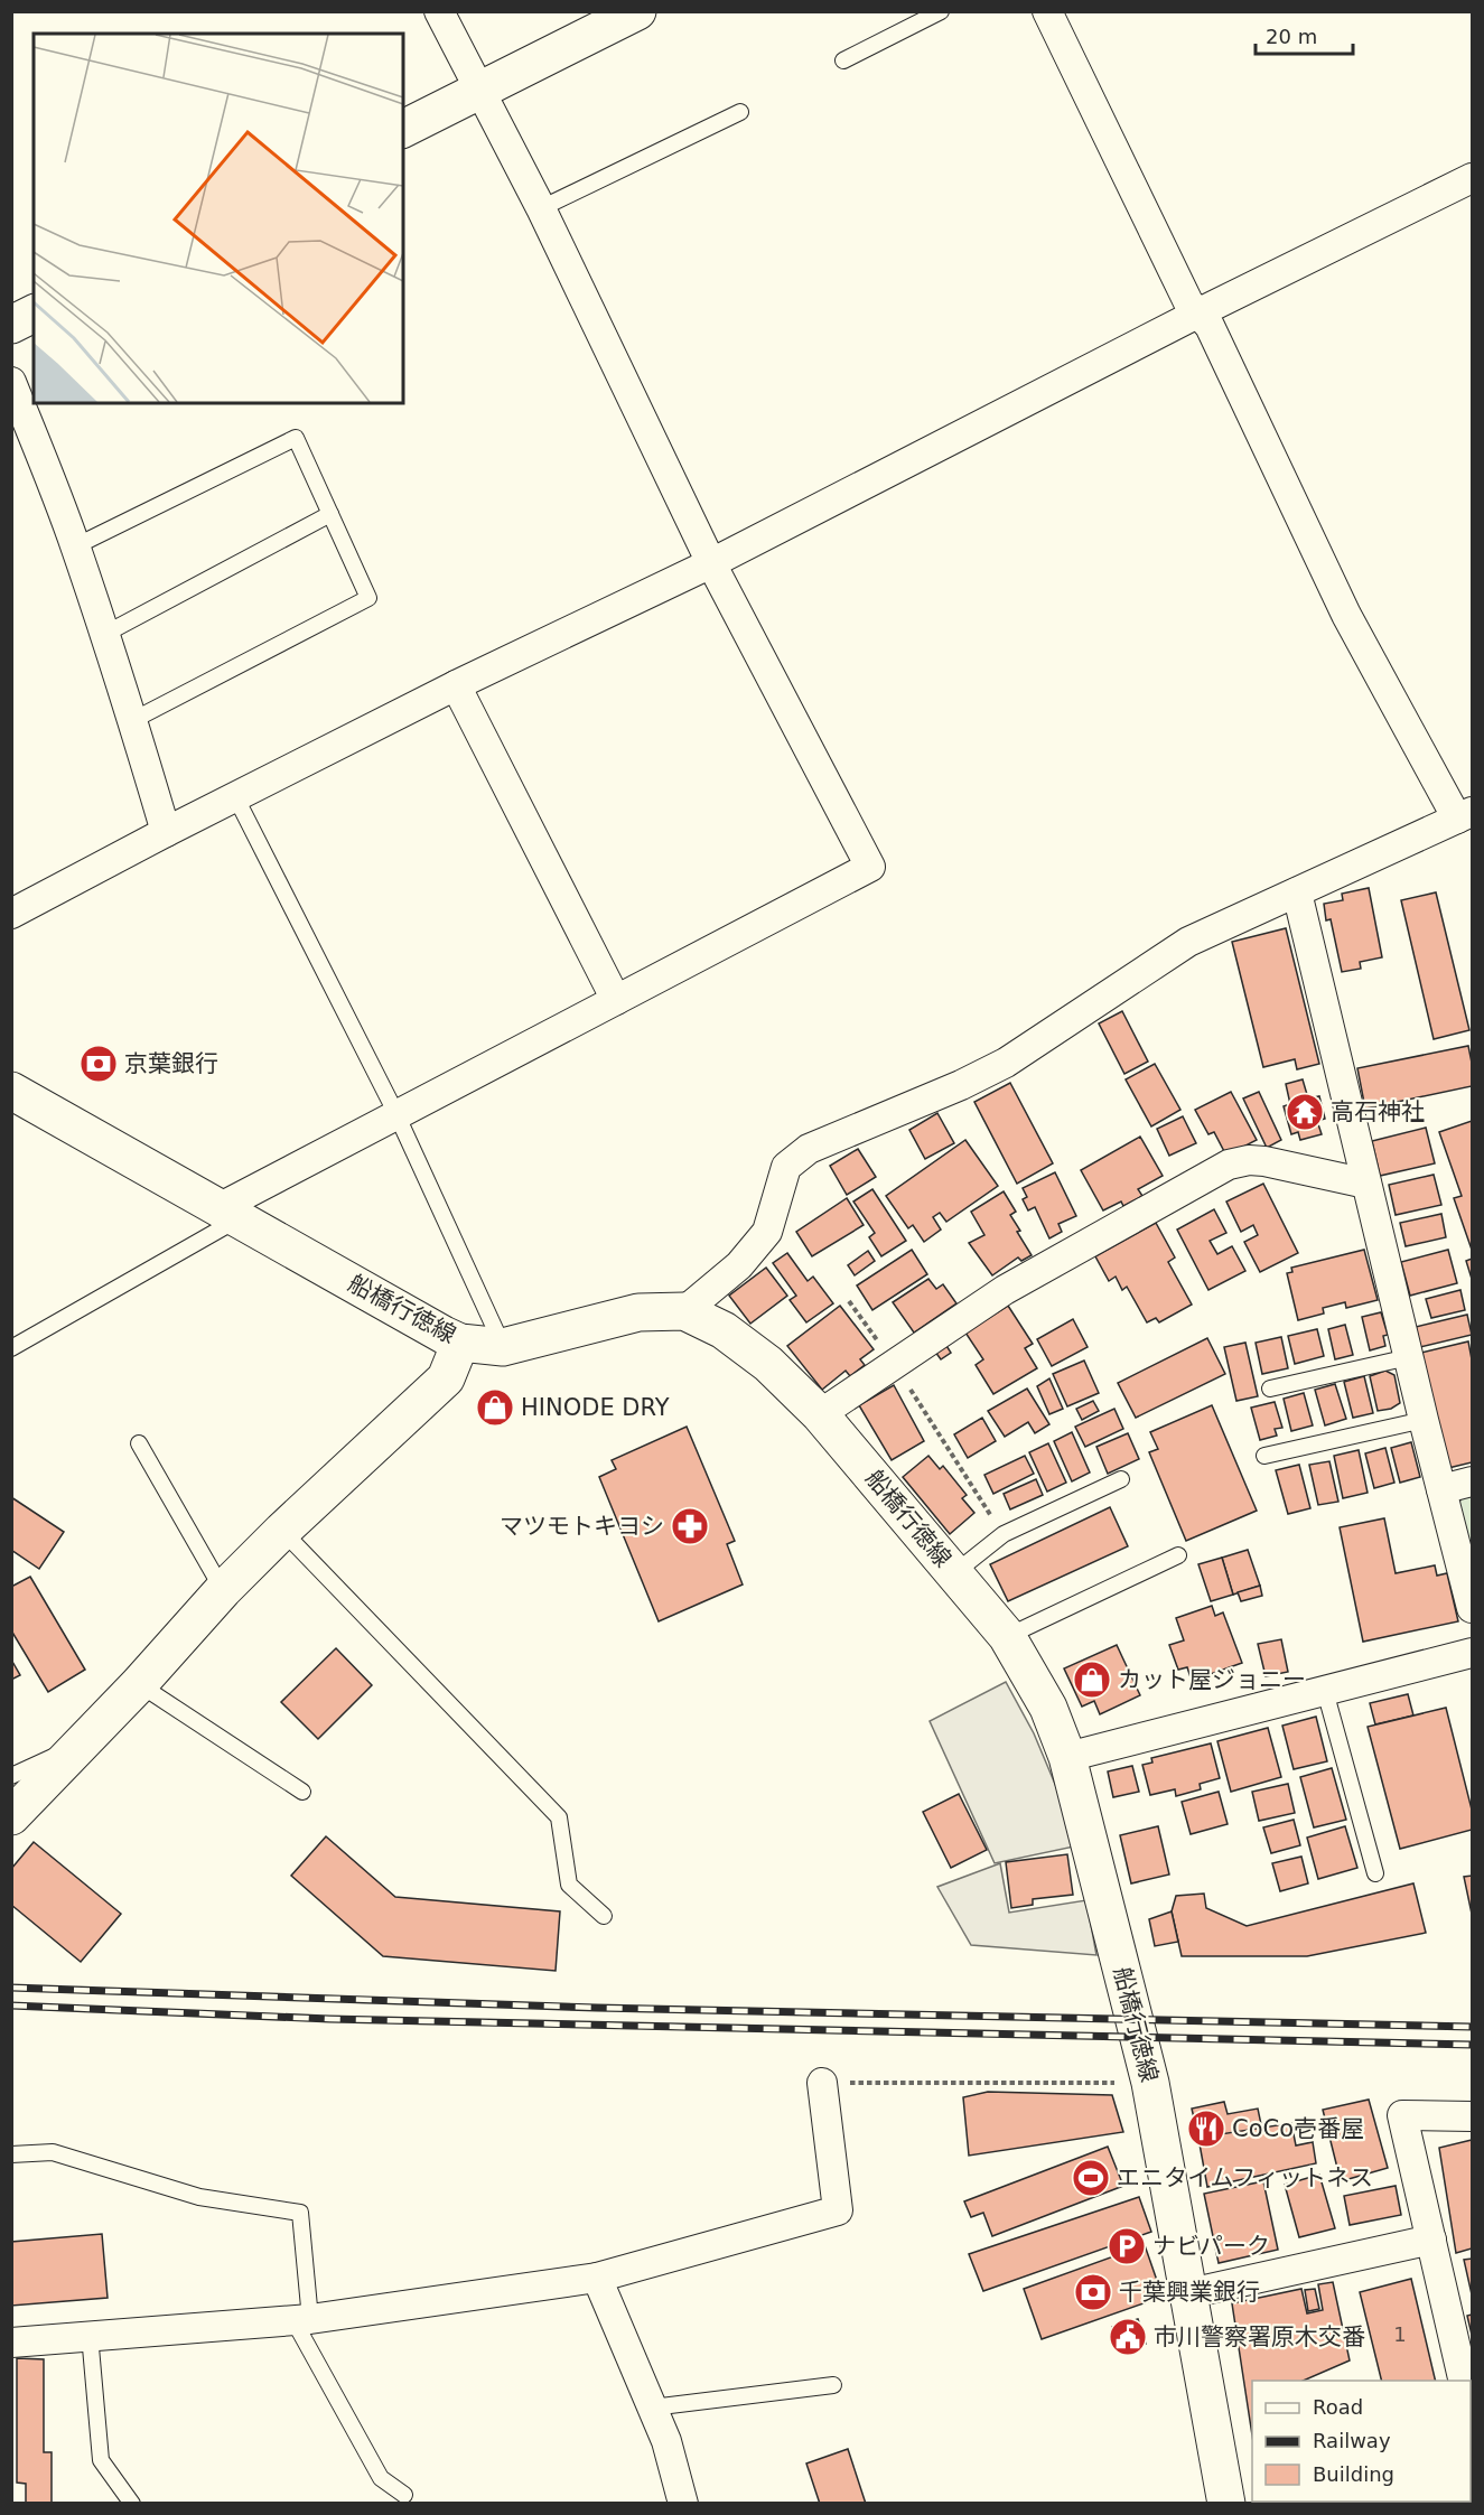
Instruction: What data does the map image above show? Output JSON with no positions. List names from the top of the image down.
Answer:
{
  "streets": {
    "main road": ["船橋行徳線"]
  },
  "places": {
    "bank": ["京葉銀行", "千葉興業銀行"],
    "temple": ["高石神社"],
    "shop": ["HINODE DRY", "カット屋ジョニー"],
    "pharmacy": ["マツモトキヨシ"],
    "restaurant": ["CoCo壱番屋"],
    "sports": ["エニタイムフィットネス"],
    "parking": ["ナビパーク"],
    "public building": ["市川警察署原木交番"]
  },
  "house_numbers": ["1"],
  "legend": ["Road", "Railway", "Building"],
  "scale_bar": "20 m"
}
